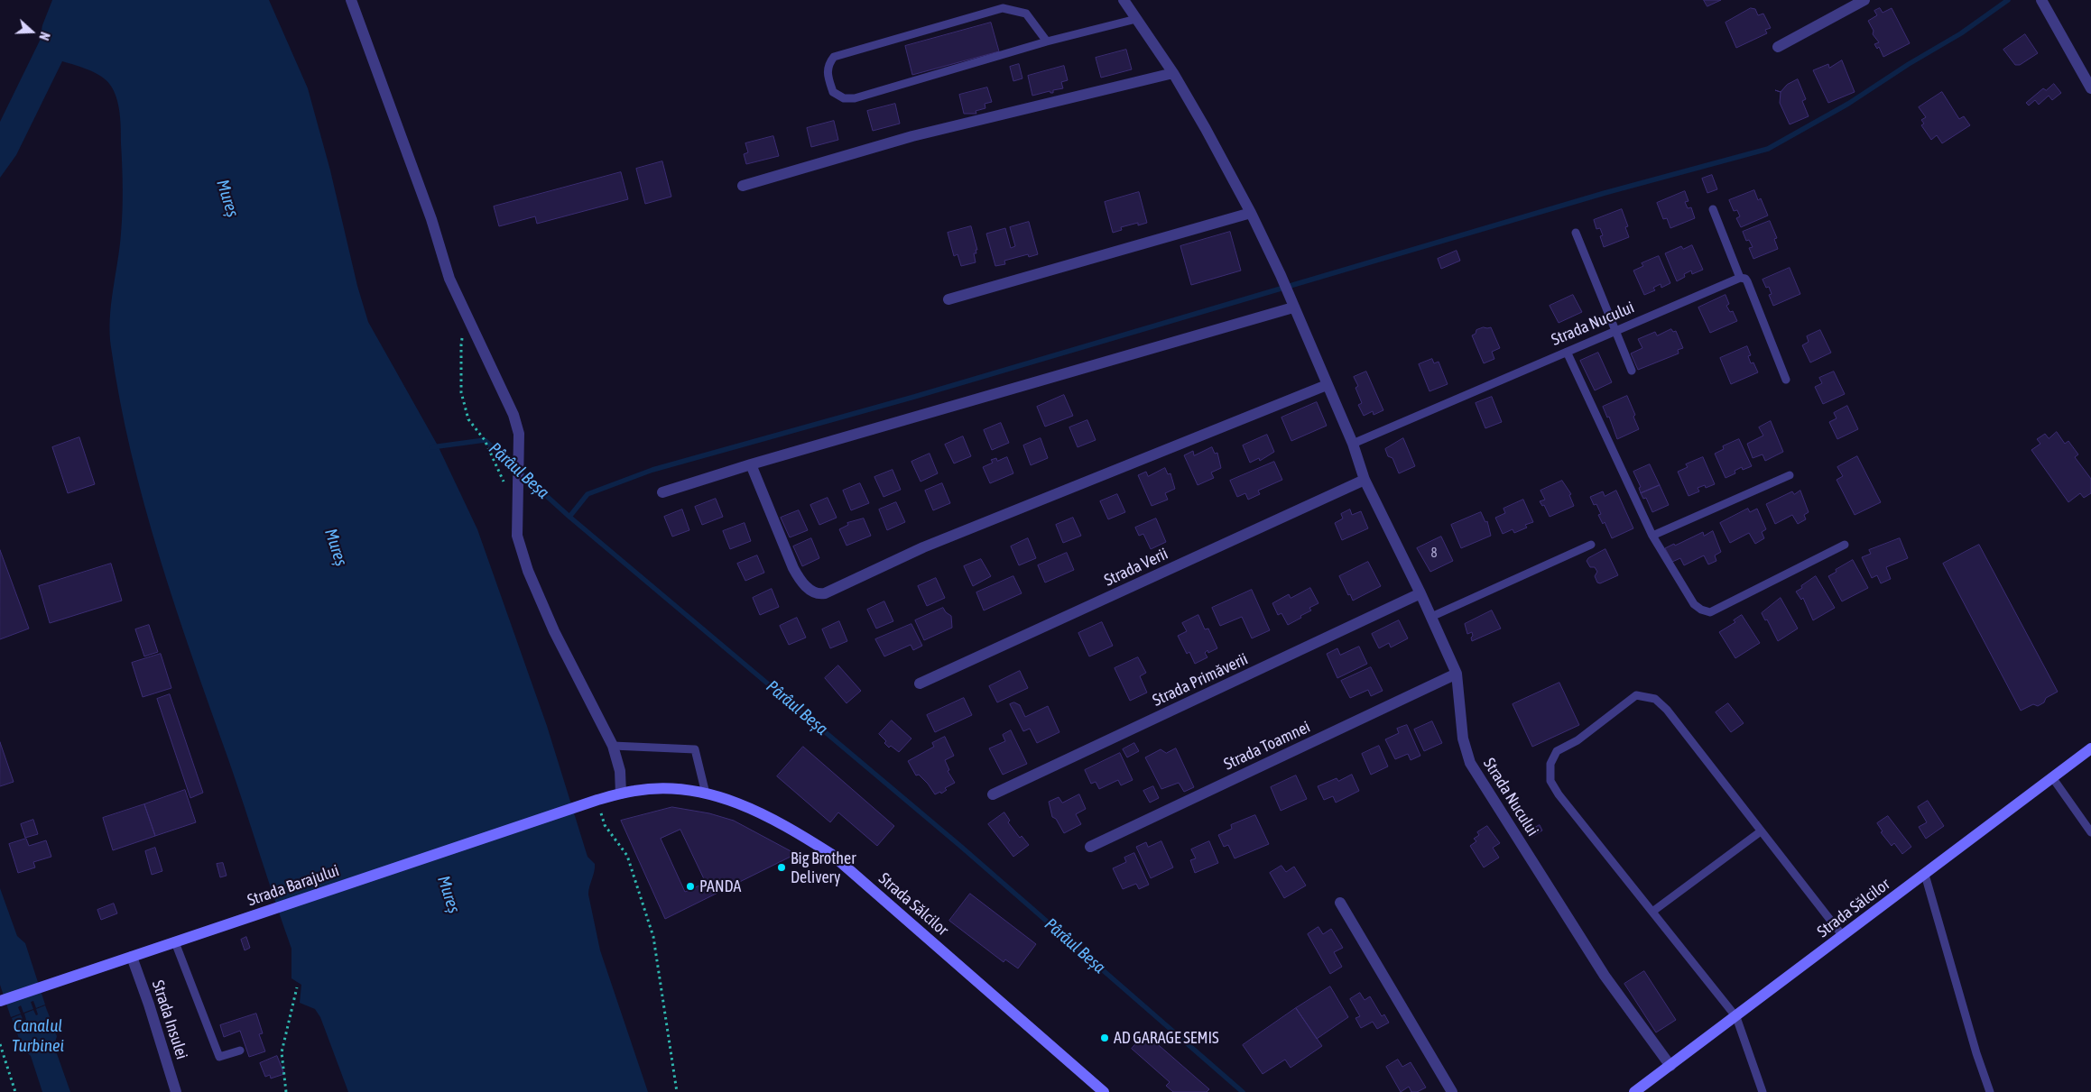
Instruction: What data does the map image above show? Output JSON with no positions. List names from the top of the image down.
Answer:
{
  "streets": {
    "main road": ["Strada Barajului", "Strada Sălcilor"],
    "street": [
      "Strada Nucului",
      "Strada Verii",
      "Strada Primăverii",
      "Strada Toamnei",
      "Strada Insulei"
    ]
  },
  "crossings": [
    ["Strada Nucului", "Strada Verii"],
    ["Strada Nucului", "Strada Primăverii"],
    ["Strada Nucului", "Strada Toamnei"],
    ["Strada Nucului", "Strada Sălcilor"],
    ["Strada Barajului", "Strada Sălcilor"],
    ["Strada Barajului", "Strada Insulei"]
  ],
  "water": ["Mureș", "Pârâul Beșa", "Canalul Turbinei"],
  "places": ["Big Brother Delivery", "PANDA", "AD GARAGE SEMIS"],
  "house_numbers": ["8"],
  "north": "right"
}
